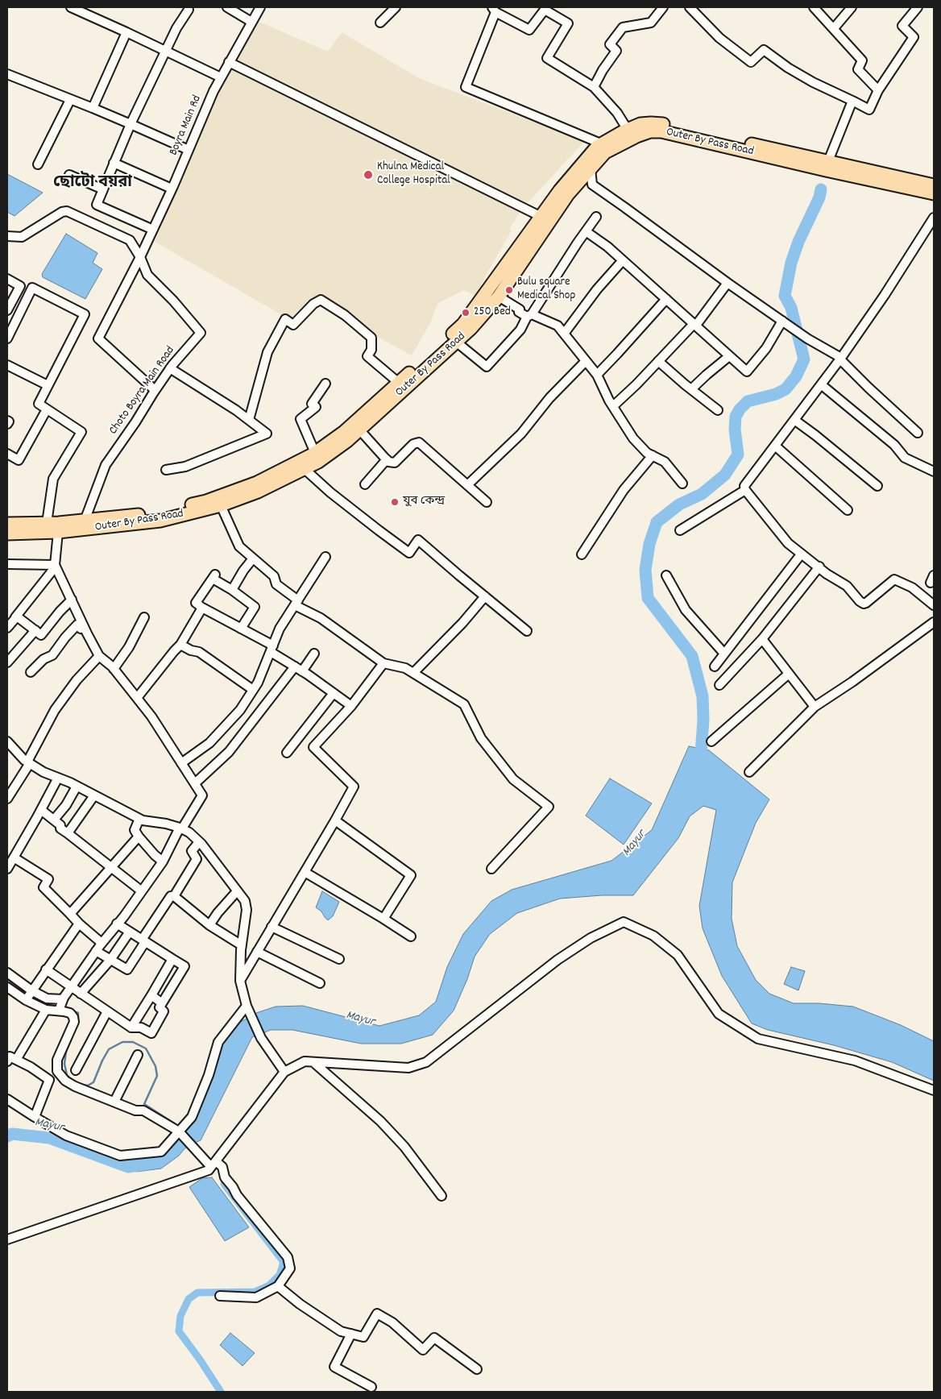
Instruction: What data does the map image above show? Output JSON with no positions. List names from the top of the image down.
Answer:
{
  "streets": {
    "main road": ["Outer By Pass Road"],
    "street": ["Boyra Main Rd", "Choto Boyra Main Road"]
  },
  "crossings": [
    ["Boyra Main Rd", "Choto Boyra Main Road"],
    ["Outer By Pass Road", "Choto Boyra Main Road"]
  ],
  "districts": ["ছোটো বয়রা"],
  "water": ["Mayur"],
  "places": [
    "Khulna Medical College Hospital",
    "Bulu square Medical Shop",
    "250 Bed",
    "যুব কেন্দ্র"
  ]
}
